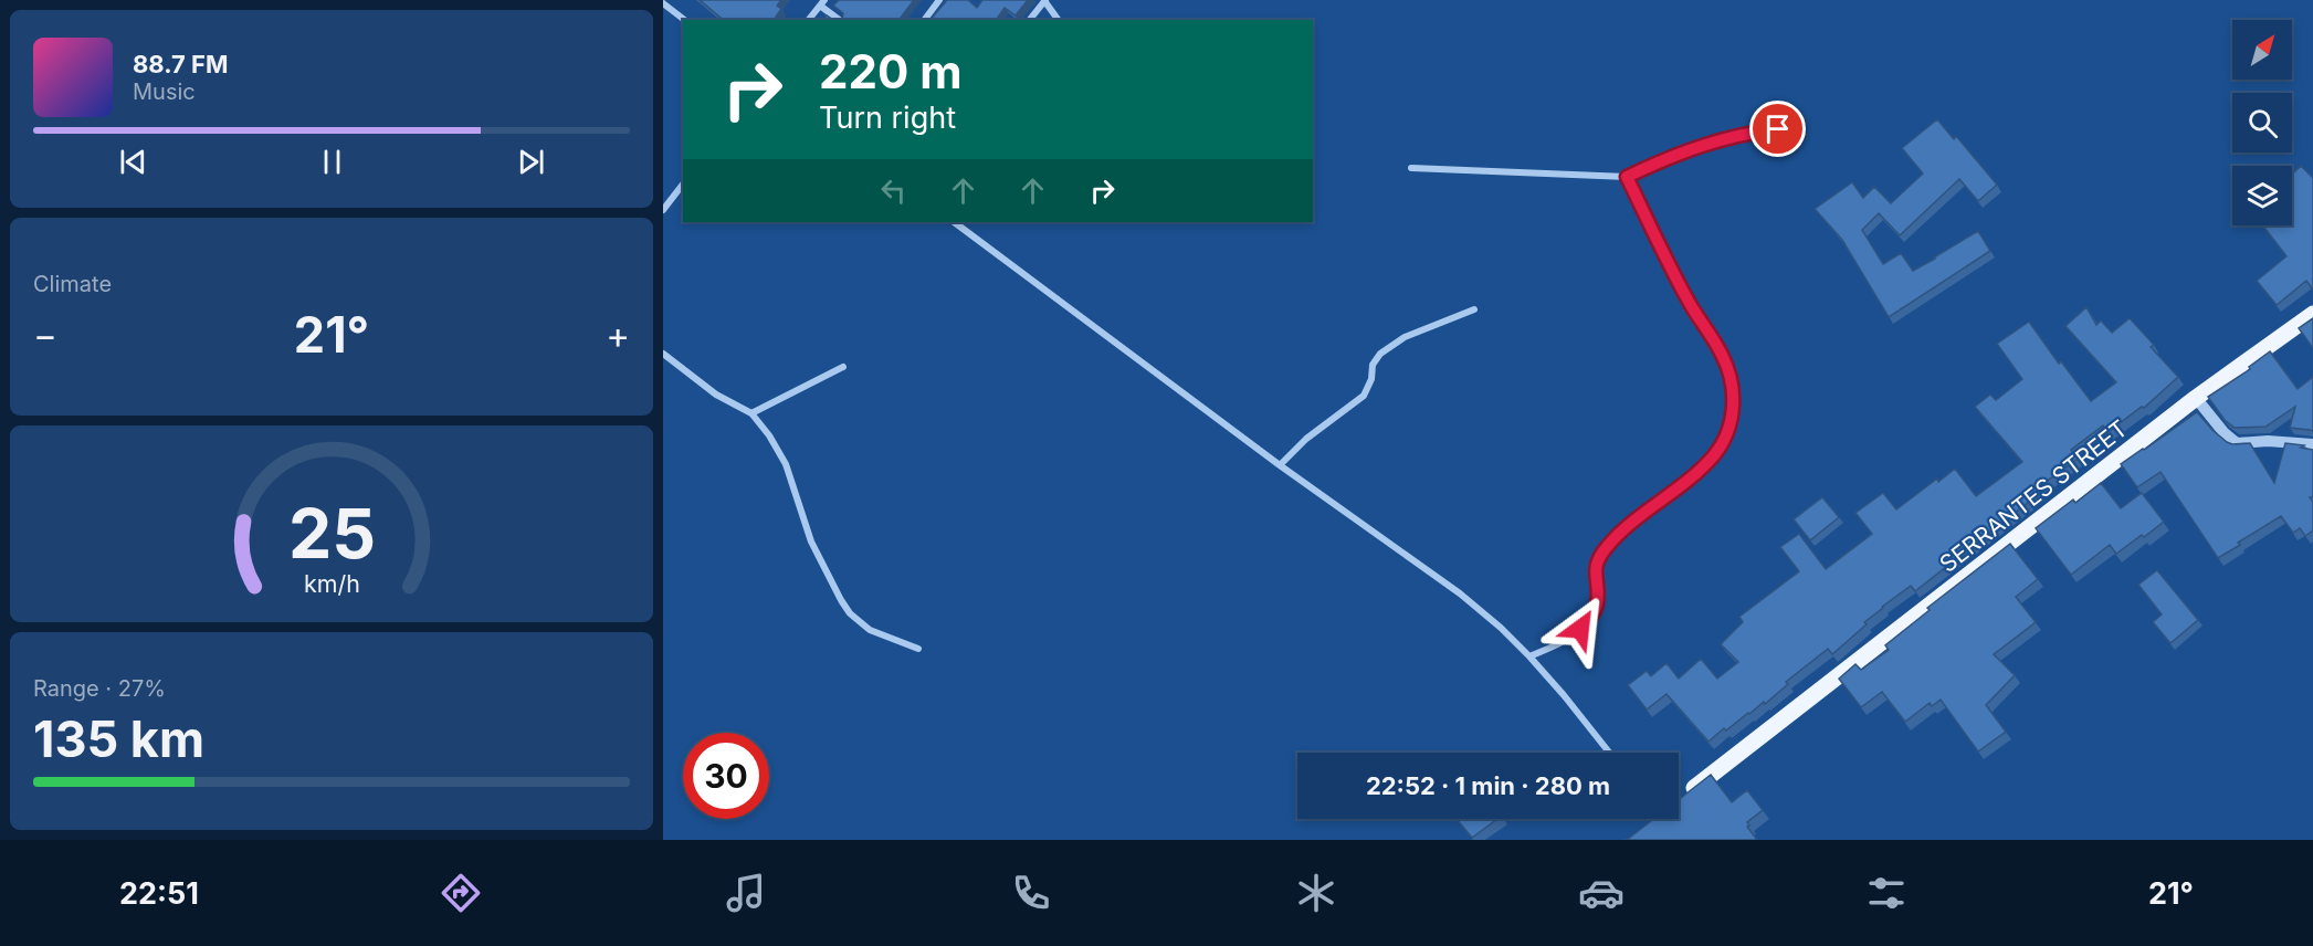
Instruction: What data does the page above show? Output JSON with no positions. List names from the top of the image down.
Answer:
{
  "streets": {
    "main road": ["SERRANTES STREET"]
  },
  "north": "top right",
  "page": {
    "turn": ["220 m", "Turn right"],
    "song": ["88.7 FM", "Music"],
    "tile": [
      "Climate",
      ["Range · 27%", "135 km"]
    ],
    "heat": ["−", "21°", "+"],
    "limit": "30",
    "trip": "22:52 · 1 min · 280 m",
    "tabs": ["22:51", "21°"],
    "gauge": ["25", "km/h"]
  }
}
